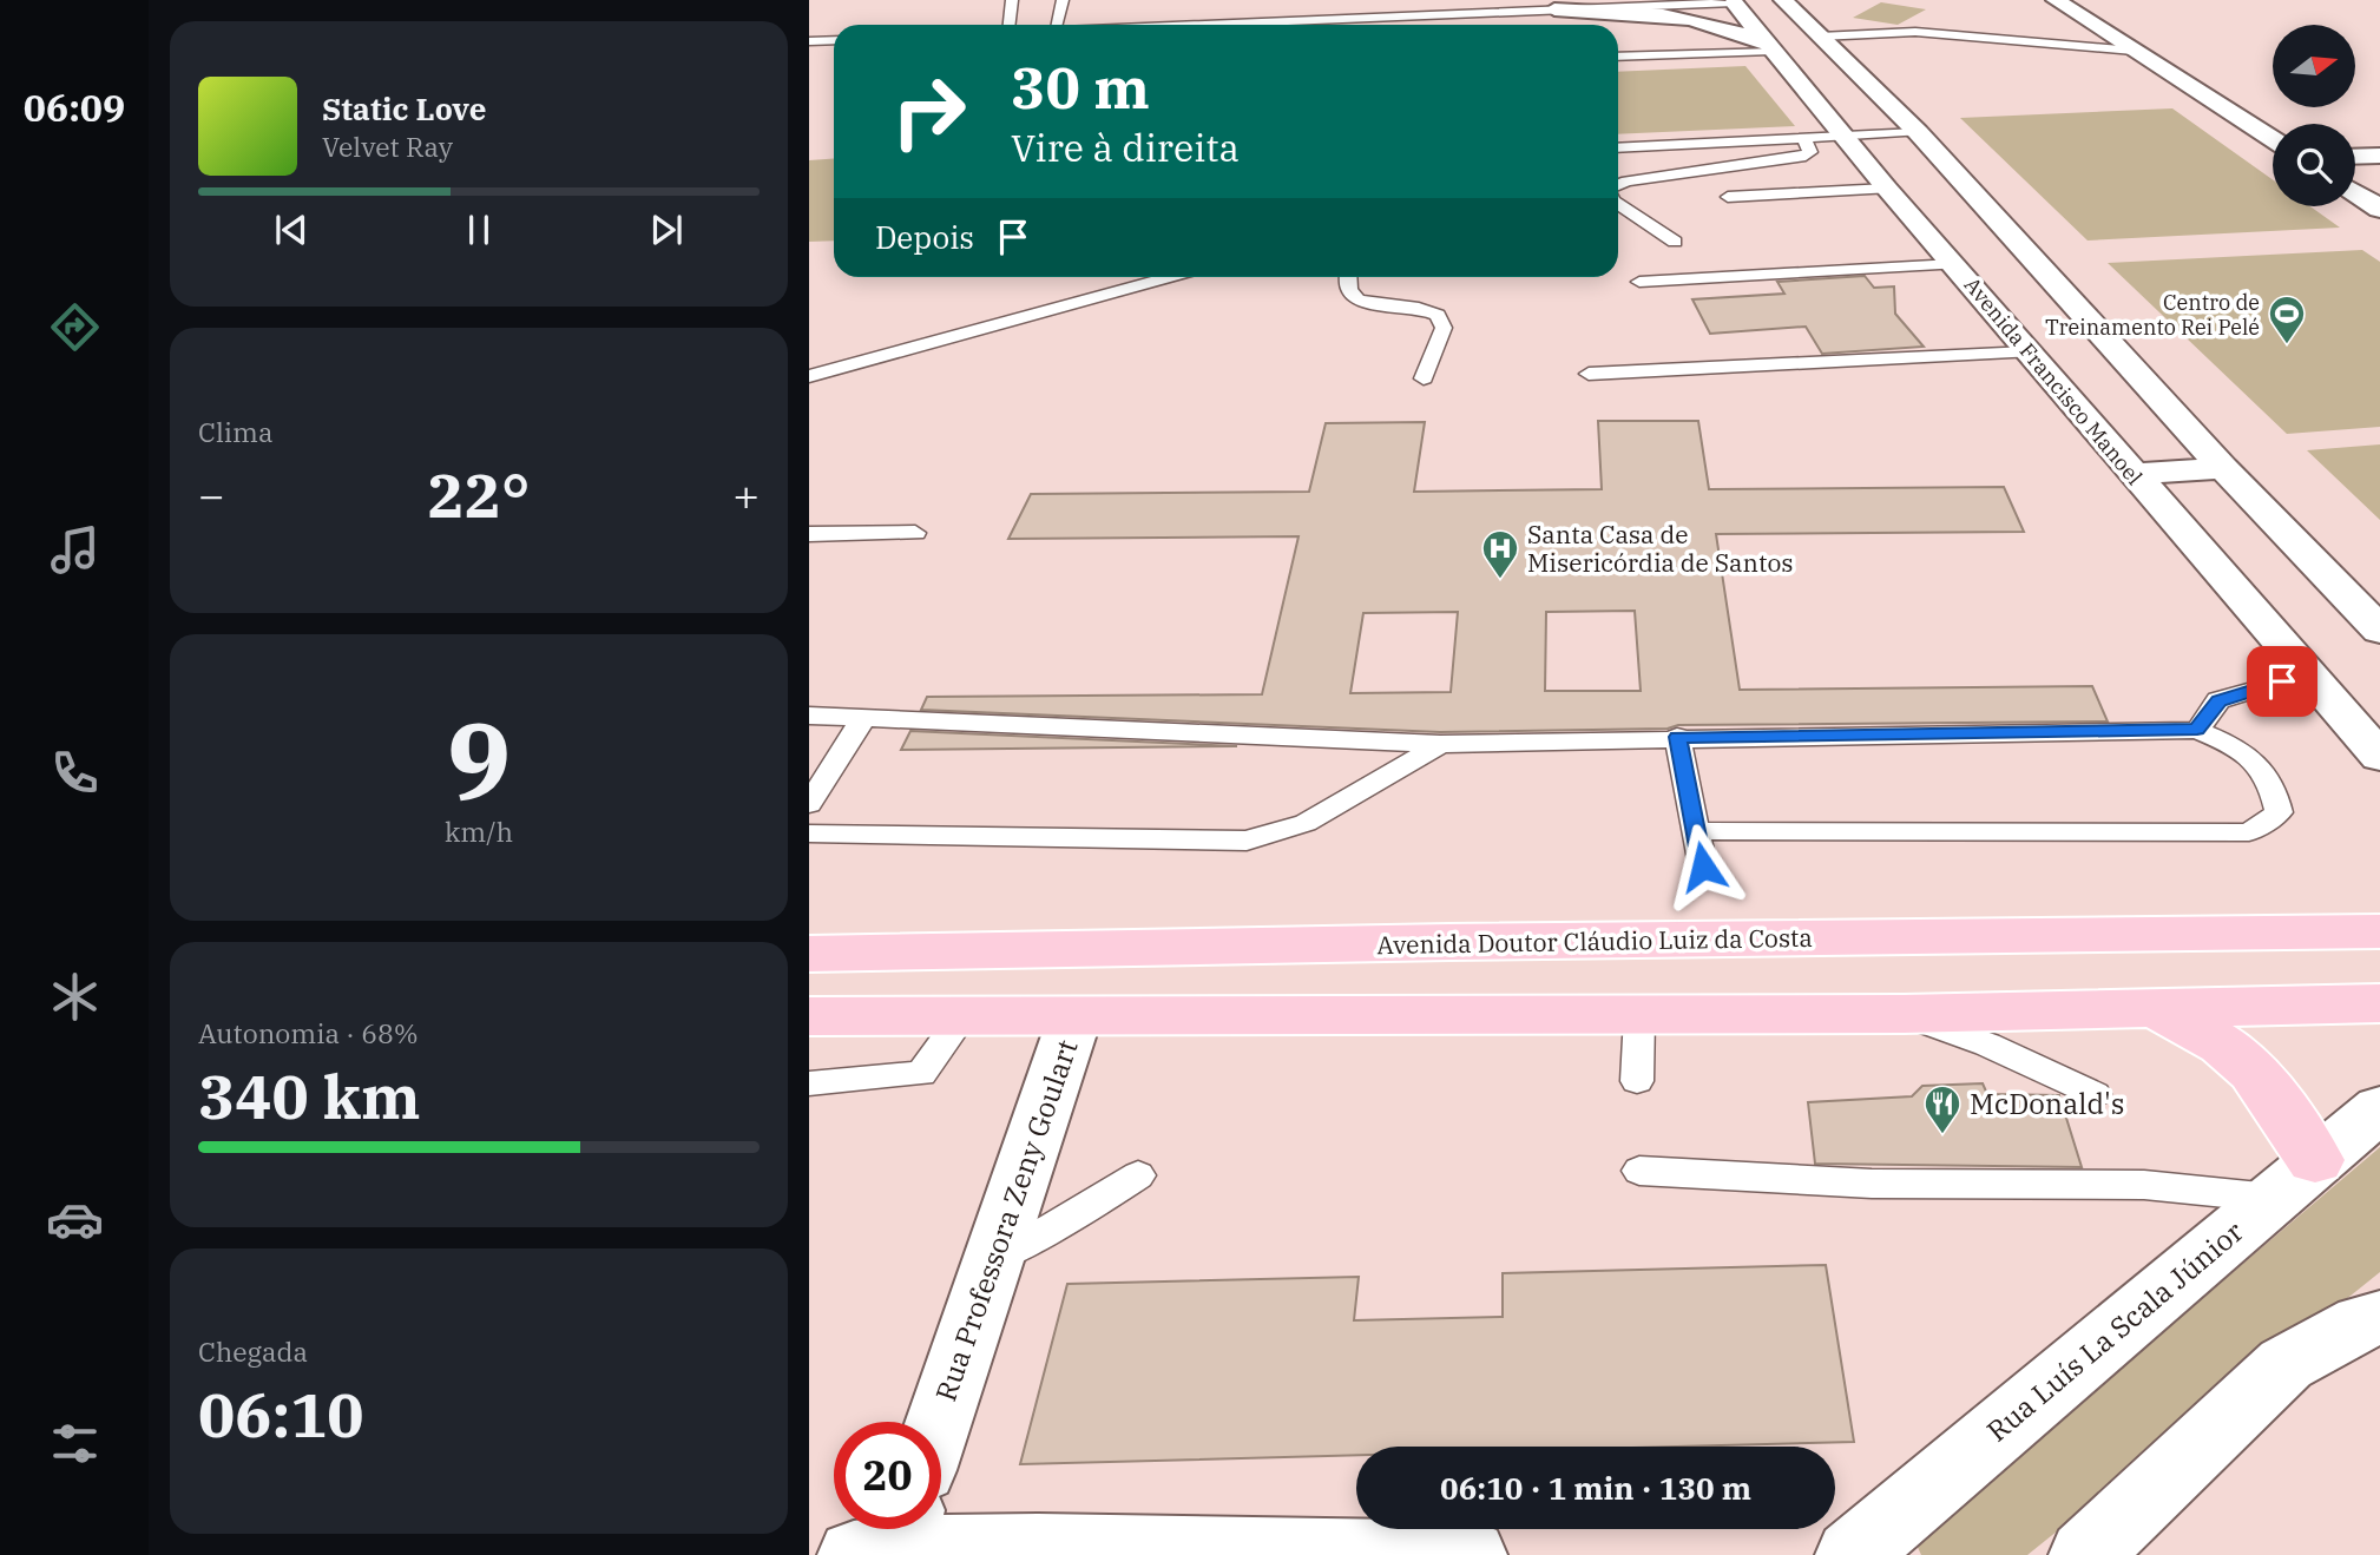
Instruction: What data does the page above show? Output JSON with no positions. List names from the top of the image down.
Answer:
{
  "streets": {
    "main road": ["Avenida Doutor Cláudio Luiz da Costa"],
    "street": ["Avenida Francisco Manoel", "Rua Professora Zeny Goulart", "Rua Luís La Scala Júnior"]
  },
  "places": {
    "sports": ["Centro de Treinamento Rei Pelé"],
    "hospital": ["Santa Casa de Misericórdia de Santos"],
    "restaurant": ["McDonald's"]
  },
  "north": "right",
  "page": {
    "tabs": "06:09",
    "turn": ["30 m", "Vire à direita"],
    "song": ["Static Love", "Velvet Ray"],
    "then": "Depois",
    "tile": [
      "Clima",
      ["9", "km/h"],
      ["Autonomia · 68%", "340 km"],
      ["Chegada", "06:10"]
    ],
    "heat": ["−", "22°", "+"],
    "limit": "20",
    "trip": "06:10 · 1 min · 130 m"
  }
}
